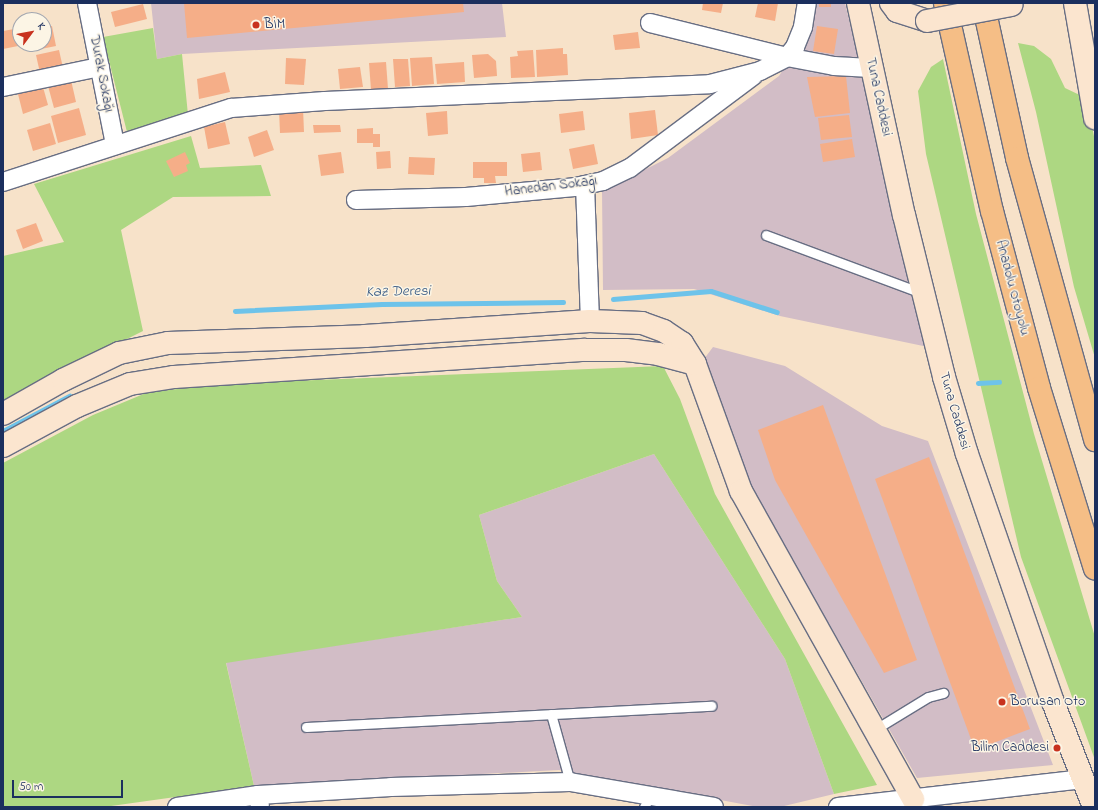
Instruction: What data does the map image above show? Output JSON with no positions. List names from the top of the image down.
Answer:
{
  "streets": {
    "highway": ["Anadolu Otoyolu"],
    "main road": ["Tuna Caddesi"],
    "street": ["Durak Sokağı", "Hanedan Sokağı"]
  },
  "water": ["Kaz Deresi"],
  "places": ["BİM", "Borusan Oto", "Bilim Caddesi"],
  "scale_bar": "50 m",
  "north": "top right"
}
